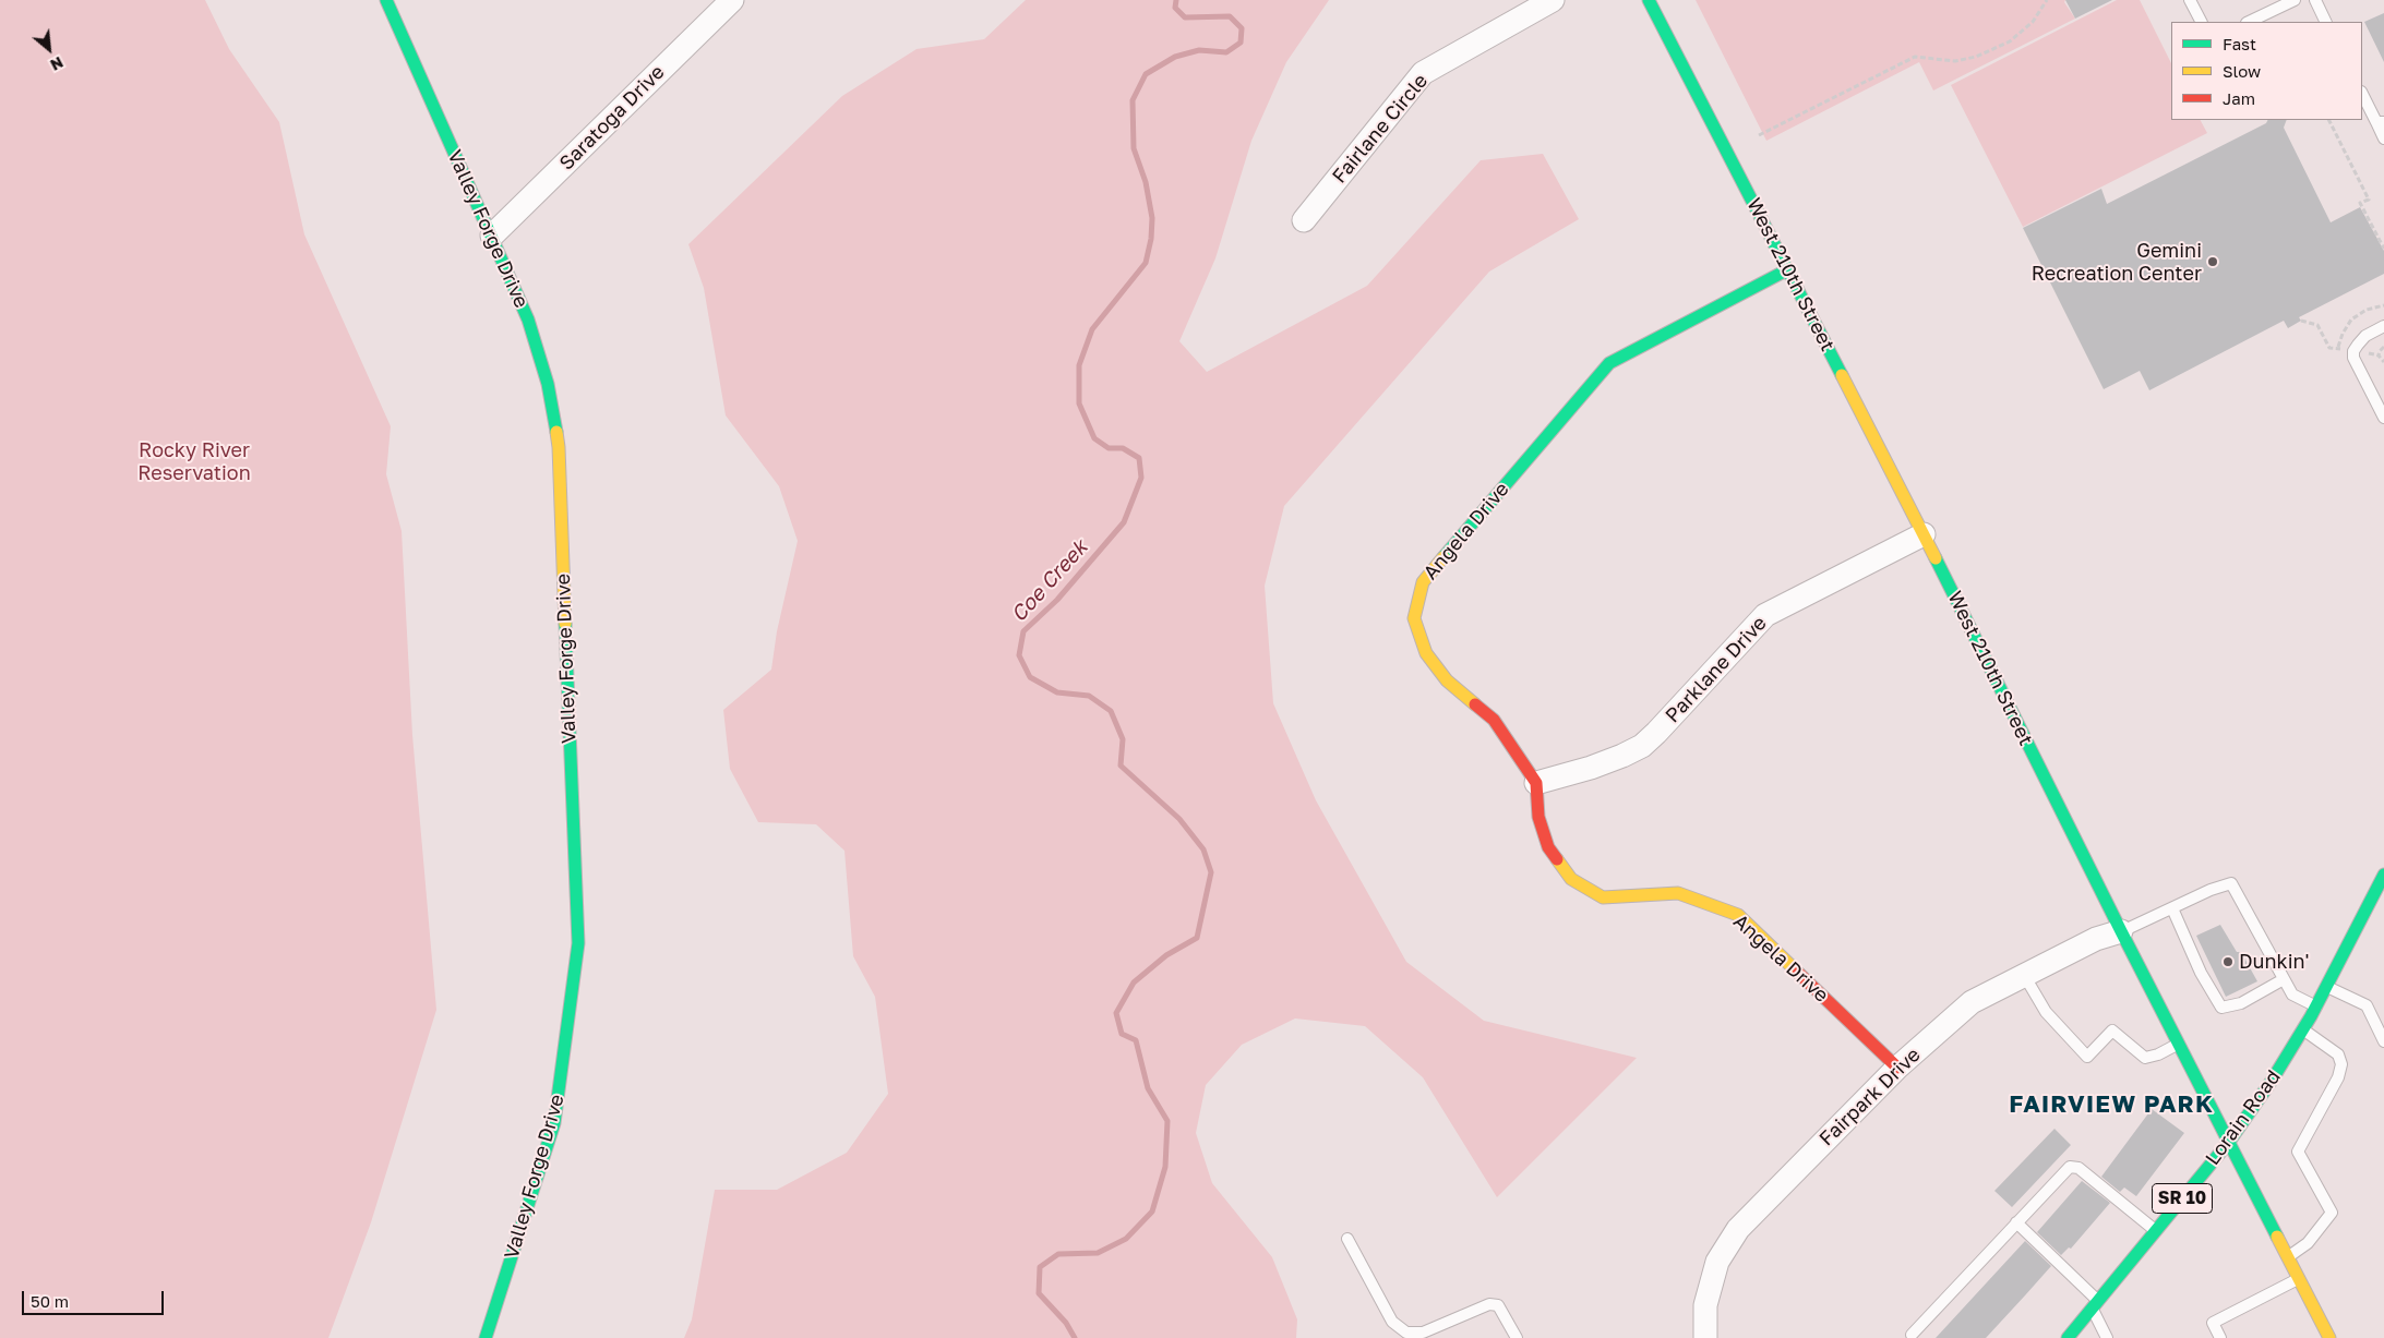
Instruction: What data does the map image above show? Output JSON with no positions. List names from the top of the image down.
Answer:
{
  "streets": {
    "street": [
      "Saratoga Drive",
      "Fairlane Circle",
      "Valley Forge Drive",
      "West 210th Street",
      "Angela Drive",
      "Parklane Drive",
      "Fairpark Drive",
      "Lorain Road",
      "SR 10"
    ]
  },
  "crossings": [
    ["Saratoga Drive", "Valley Forge Drive"],
    ["West 210th Street", "Angela Drive"],
    ["West 210th Street", "Parklane Drive"],
    ["West 210th Street", "Fairpark Drive"],
    ["West 210th Street", "Lorain Road"],
    ["Angela Drive", "Parklane Drive"],
    ["Angela Drive", "Fairpark Drive"]
  ],
  "districts": ["FAIRVIEW PARK"],
  "water": ["Coe Creek"],
  "parks": ["Rocky River Reservation"],
  "places": ["Gemini Recreation Center", "Dunkin'"],
  "legend": ["Fast", "Slow", "Jam"],
  "scale_bar": "50 m",
  "north": "bottom right"
}
